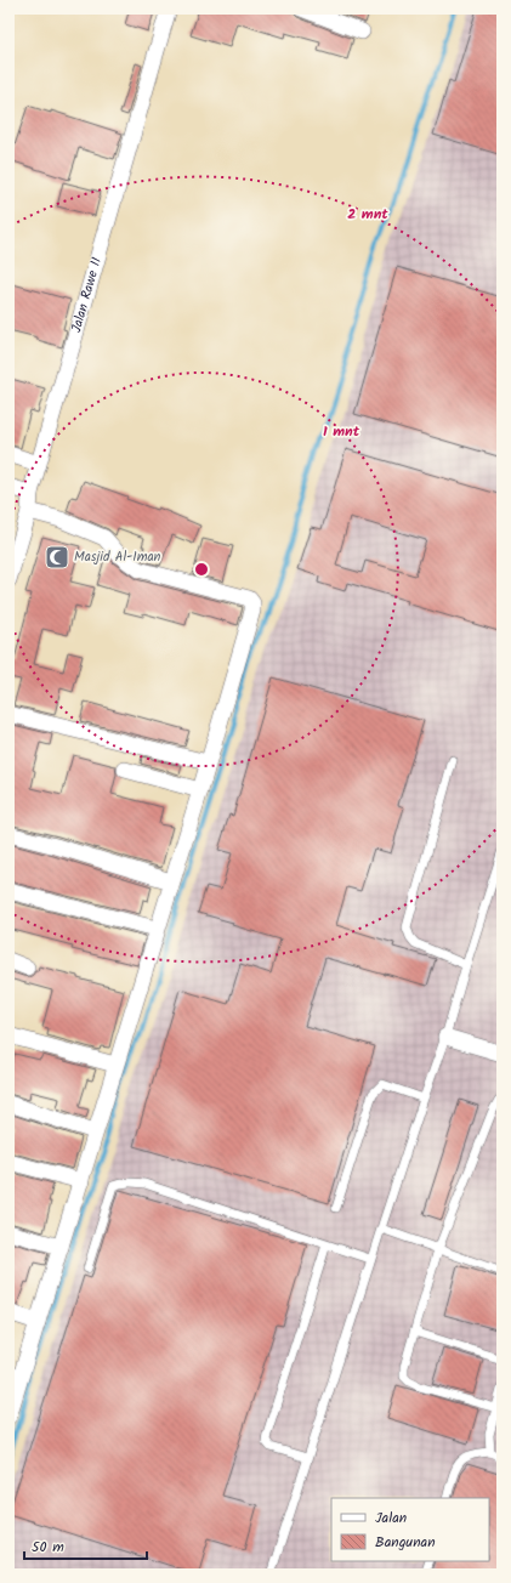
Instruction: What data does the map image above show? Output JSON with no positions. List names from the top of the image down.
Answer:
{
  "streets": {
    "street": ["Jalan Rawe II"]
  },
  "places": {
    "mosque": ["Masjid Al-Iman"]
  },
  "legend": ["Jalan", "Bangunan"],
  "scale_bar": "50 m",
  "rings": ["2 mnt", "1 mnt"]
}
